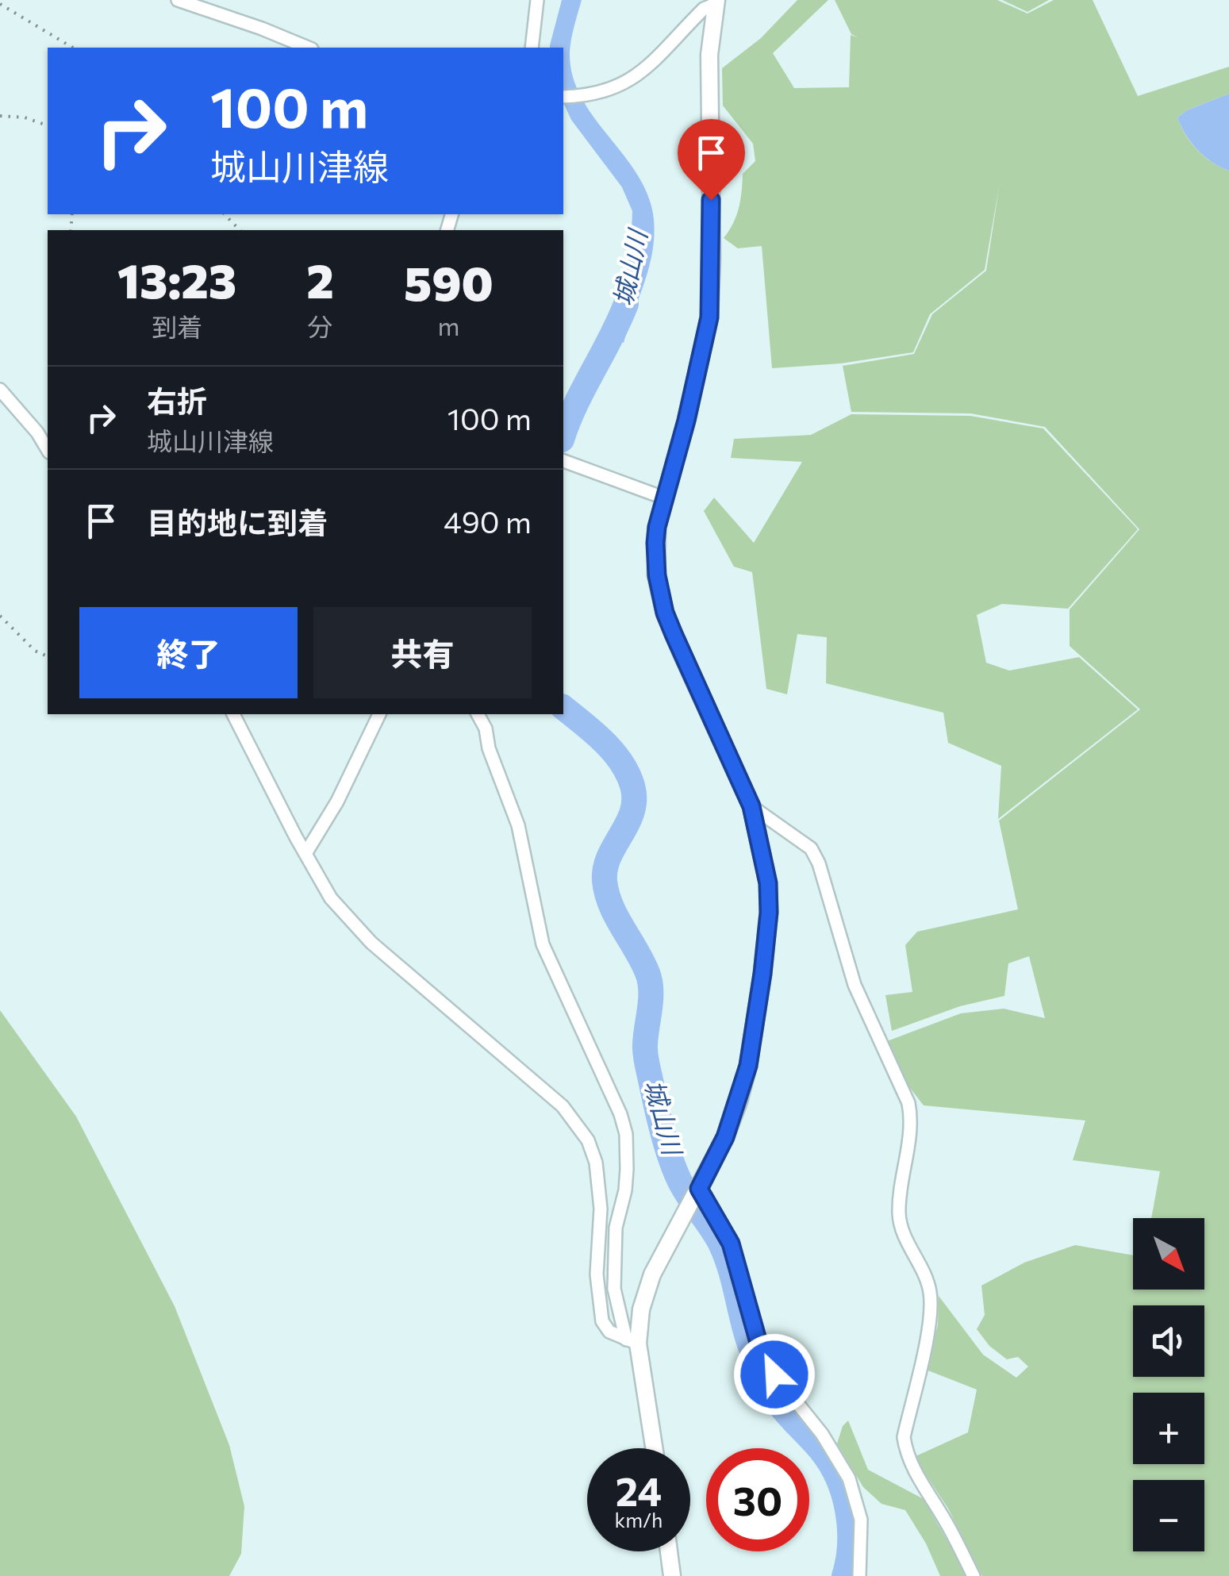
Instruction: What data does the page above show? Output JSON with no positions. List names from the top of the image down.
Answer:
{
  "water": ["城山川"],
  "north": "bottom right",
  "page": {
    "turn": ["100 m", "城山川津線"],
    "eta": [
      "13:23",
      "到着",
      "2",
      "分",
      "590",
      "m"
    ],
    "list": [
      {
        "name": "右折",
        "note": "城山川津線",
        "value": "100 m"
      },
      {
        "name": "目的地に到着",
        "value": "490 m"
      }
    ],
    "buttons": ["終了", "共有"],
    "map_buttons": ["+", "−"],
    "speed": "24 km/h",
    "limit": "30"
  }
}
